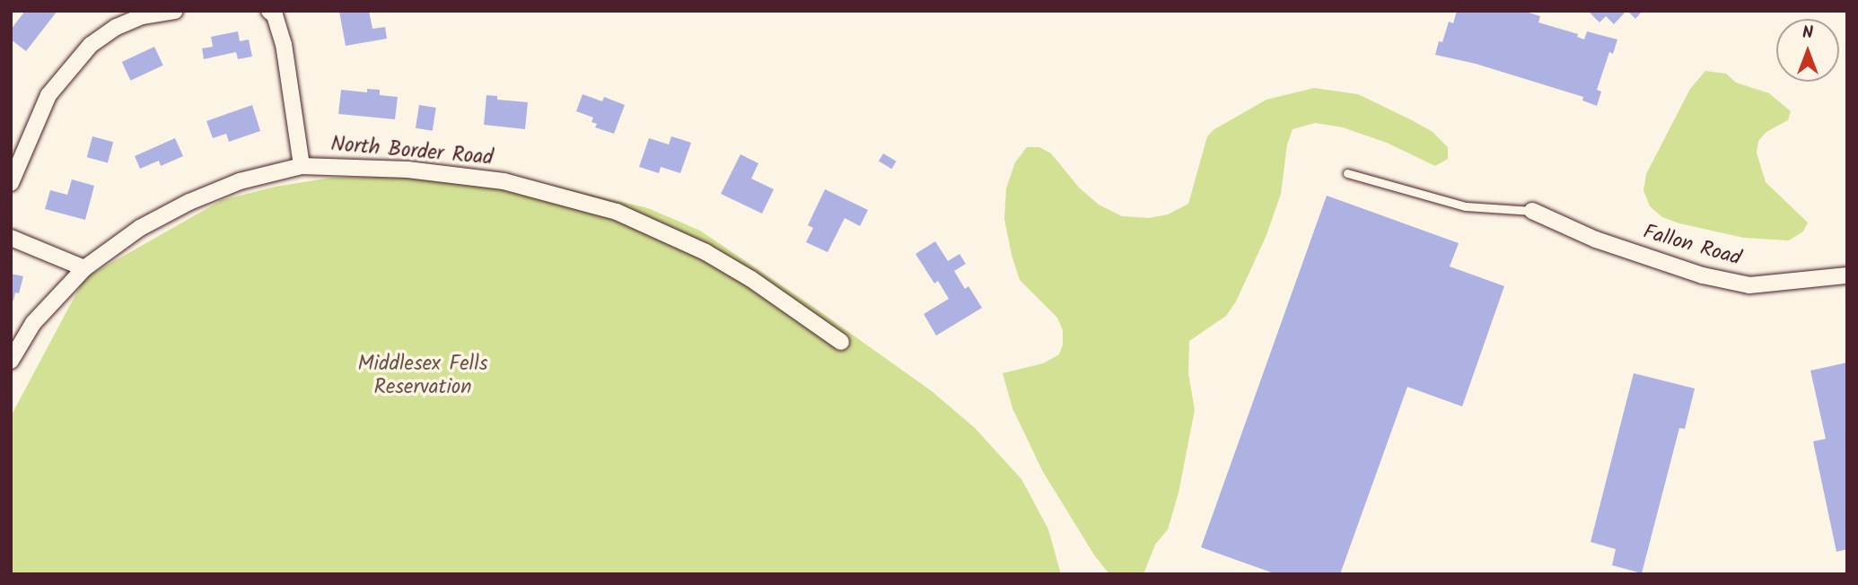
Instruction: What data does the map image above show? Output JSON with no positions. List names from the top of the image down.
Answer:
{
  "streets": {
    "street": ["North Border Road", "Fallon Road"]
  },
  "parks": ["Middlesex Fells Reservation"],
  "north": "top"
}
